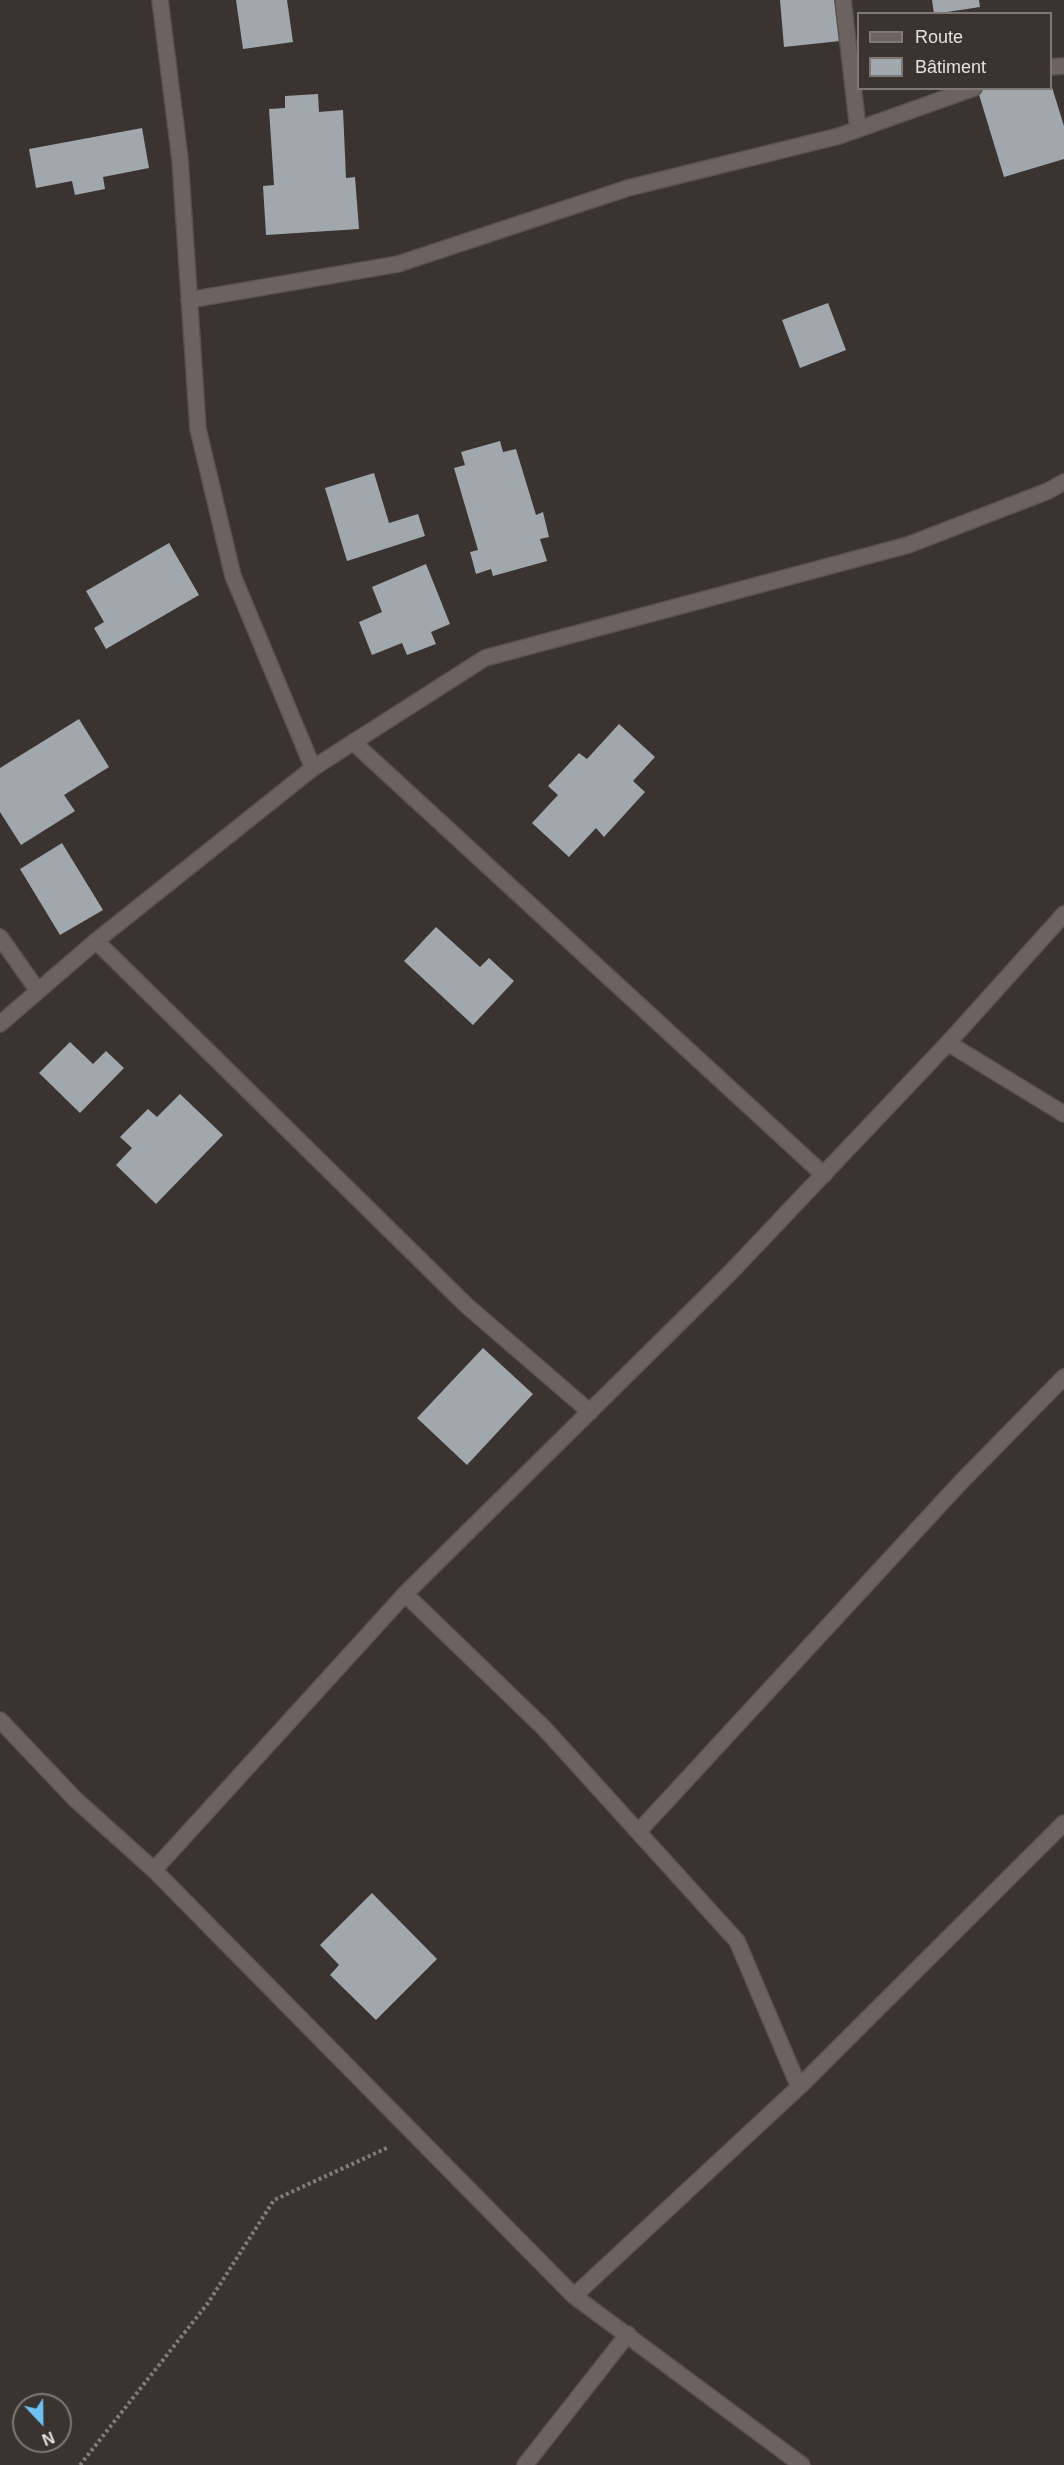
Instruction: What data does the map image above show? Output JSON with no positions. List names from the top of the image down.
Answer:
{
  "legend": ["Route", "Bâtiment"],
  "north": "bottom"
}
